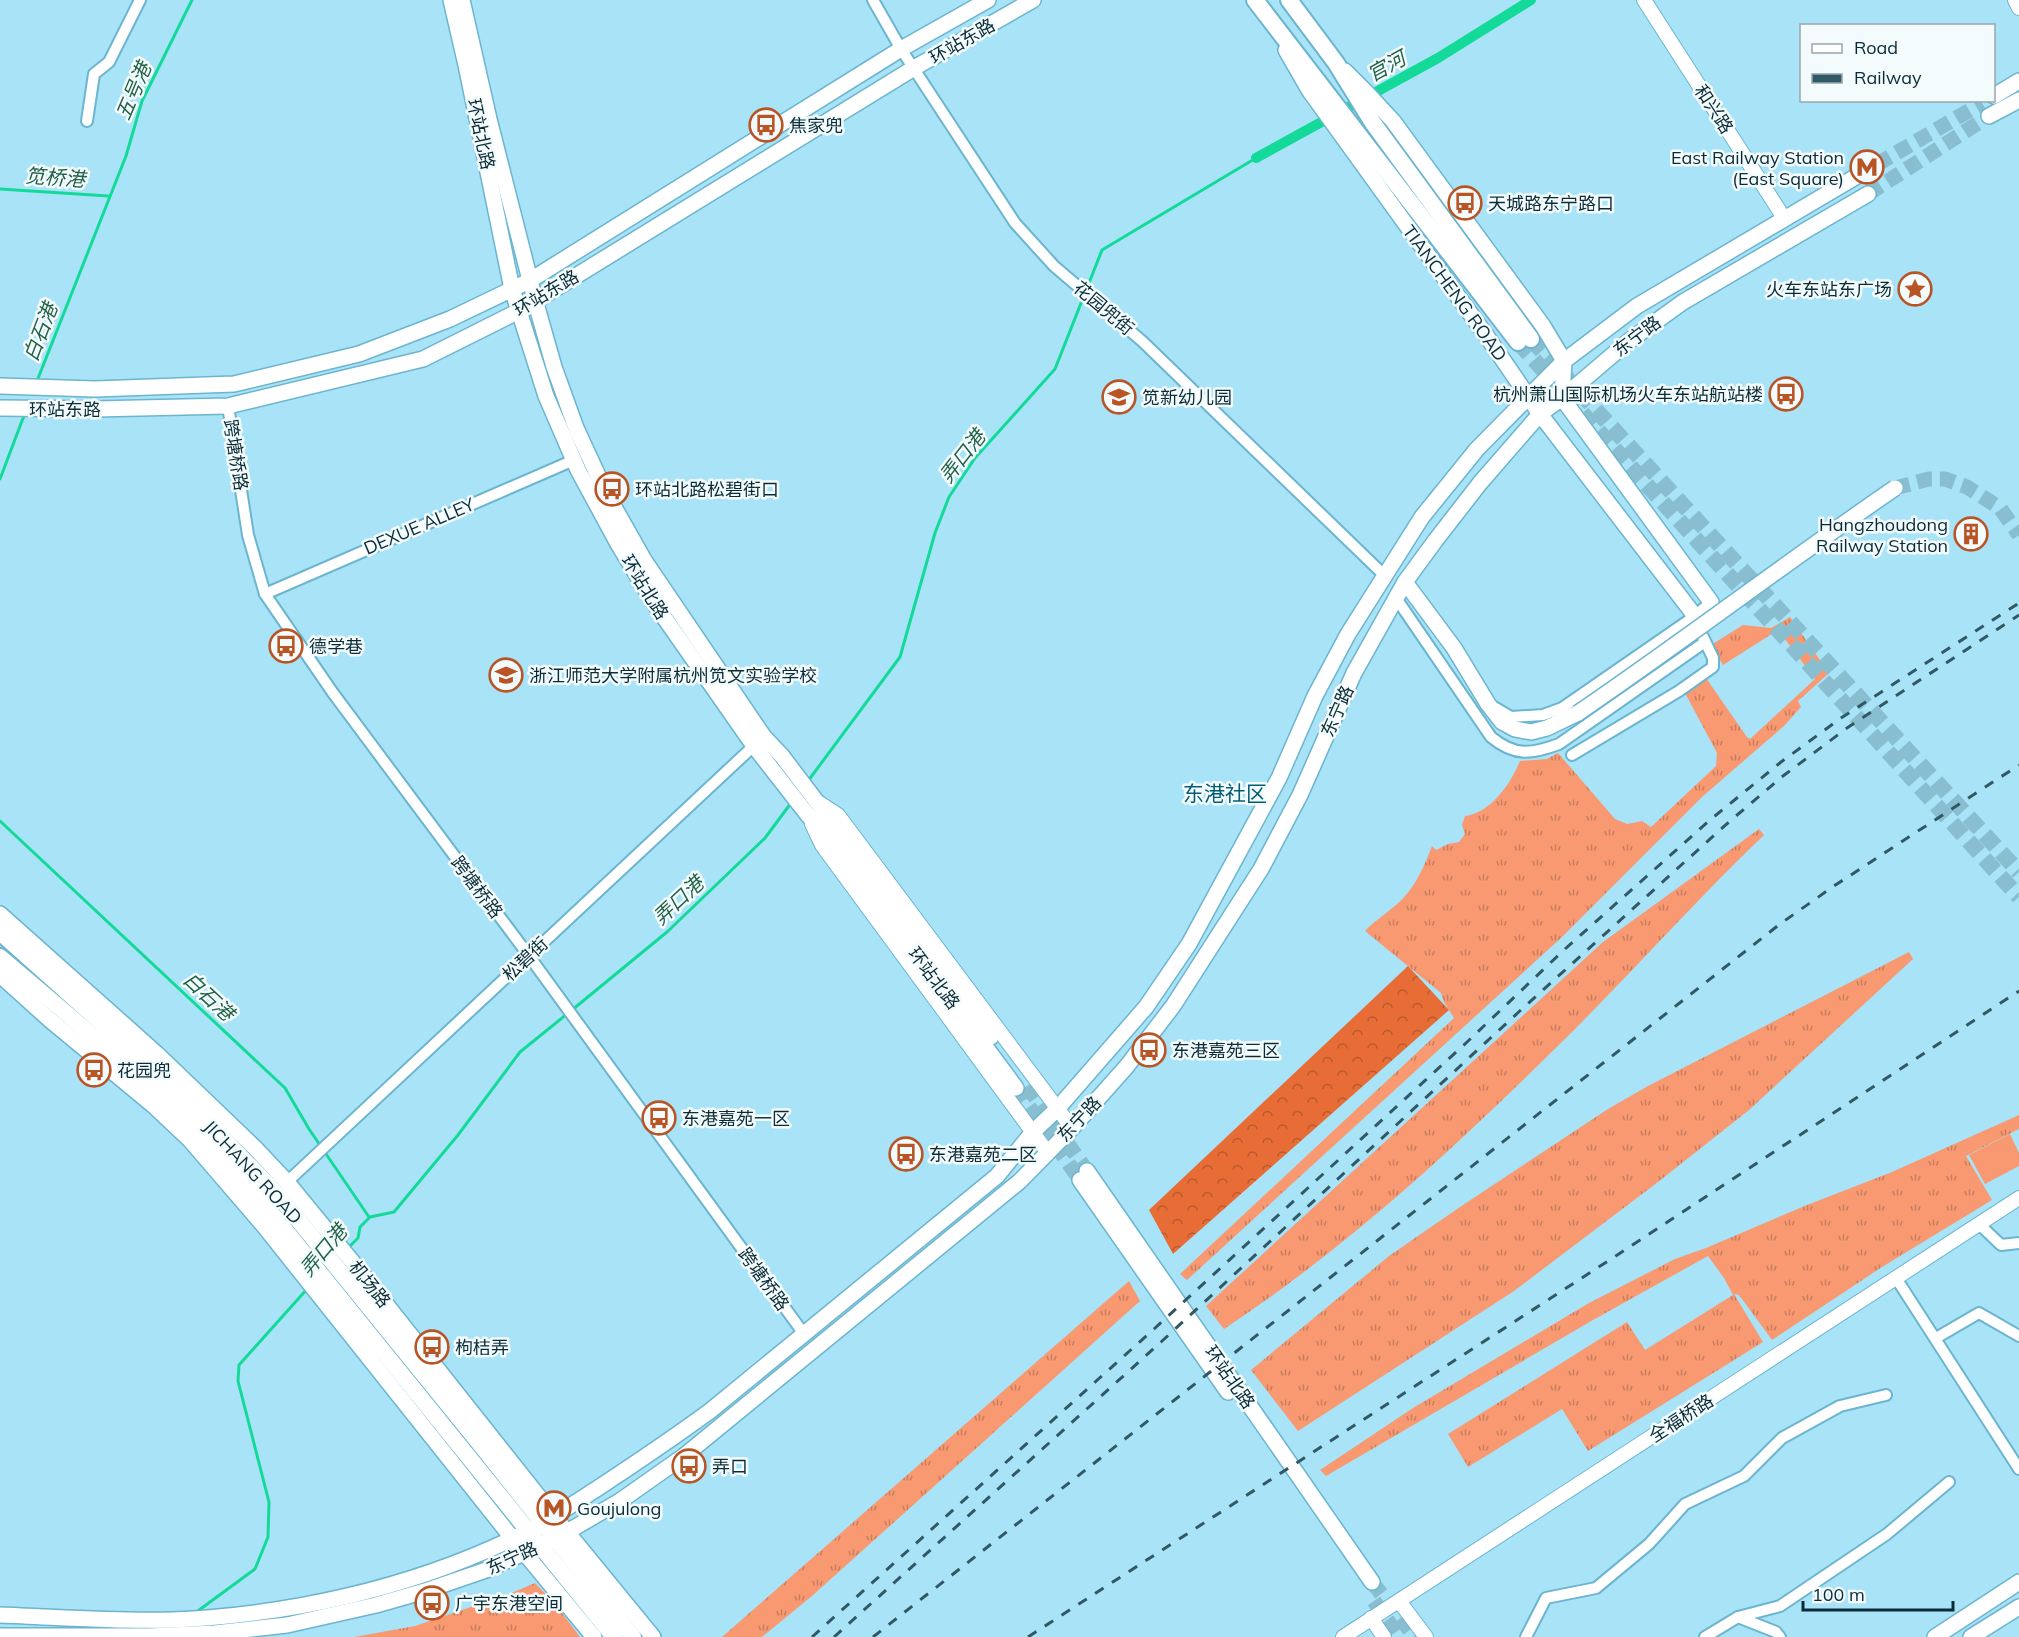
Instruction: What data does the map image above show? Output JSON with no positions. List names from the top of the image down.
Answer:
{
  "streets": {
    "main road": [
      "环站东路",
      "环站北路",
      "TIANCHENG ROAD",
      "东宁路",
      "JICHANG ROAD",
      "机场路"
    ],
    "street": [
      "和兴路",
      "花园兜街",
      "跨塘桥路",
      "DEXUE ALLEY",
      "松碧街",
      "全福桥路"
    ]
  },
  "crossings": [
    ["环站东路", "环站北路"],
    ["环站东路", "花园兜街"],
    ["环站东路", "跨塘桥路"],
    ["和兴路", "东宁路"],
    ["环站北路", "DEXUE ALLEY"],
    ["环站北路", "松碧街"],
    ["TIANCHENG ROAD", "东宁路"],
    ["花园兜街", "东宁路"],
    ["东宁路", "跨塘桥路"],
    ["东宁路", "机场路"],
    ["跨塘桥路", "DEXUE ALLEY"],
    ["跨塘桥路", "松碧街"],
    ["松碧街", "机场路"],
    ["JICHANG ROAD", "机场路"]
  ],
  "districts": ["东港社区"],
  "water": [
    "官河",
    "五号港",
    "笕桥港",
    "白石港",
    "弄口港"
  ],
  "places": {
    "bus stop": [
      "焦家兜",
      "天城路东宁路口",
      "杭州萧山国际机场火车东站航站楼",
      "环站北路松碧街口",
      "德学巷",
      "东港嘉苑三区",
      "花园兜",
      "东港嘉苑一区",
      "东港嘉苑二区",
      "枸桔弄",
      "弄口",
      "广宇东港空间"
    ],
    "metro station": ["East Railway Station (East Square)", "Goujulong"],
    "place": ["火车东站东广场"],
    "school or university": ["笕新幼儿园", "浙江师范大学附属杭州笕文实验学校"],
    "building": ["Hangzhoudong Railway Station"]
  },
  "legend": ["Road", "Railway"],
  "scale_bar": "100 m"
}
